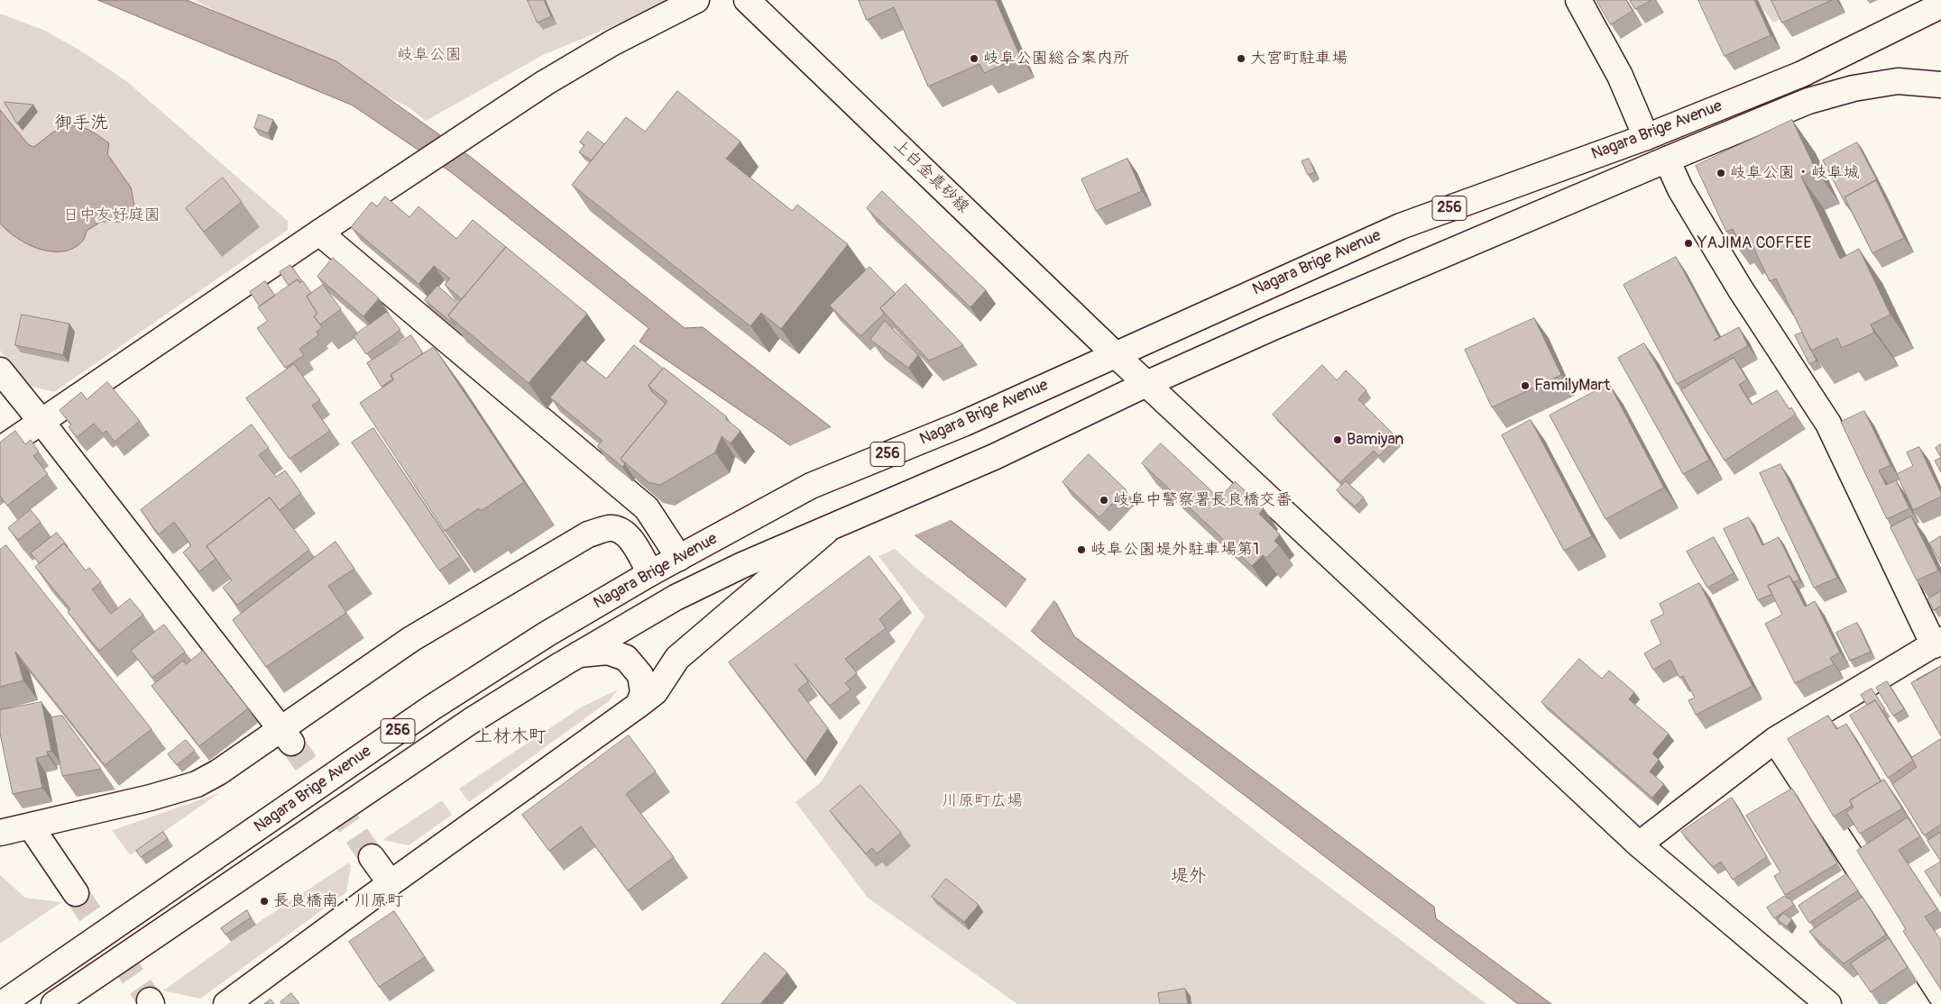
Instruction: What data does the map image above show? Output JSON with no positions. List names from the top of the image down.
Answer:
{
  "streets": {
    "main road": ["Nagara Brige Avenue", "上白金真砂線", "256"]
  },
  "crossings": [
    ["Nagara Brige Avenue", "上白金真砂線"]
  ],
  "districts": ["御手洗", "上材木町", "堤外"],
  "parks": ["岐阜公園", "日中友好庭園", "川原町広場"],
  "places": [
    "岐阜公園総合案内所",
    "大宮町駐車場",
    "岐阜公園・岐阜城",
    "YAJIMA COFFEE",
    "FamilyMart",
    "Bamiyan",
    "岐阜中警察署長良橋交番",
    "岐阜公園堤外駐車場第1",
    "長良橋南・川原町"
  ]
}
